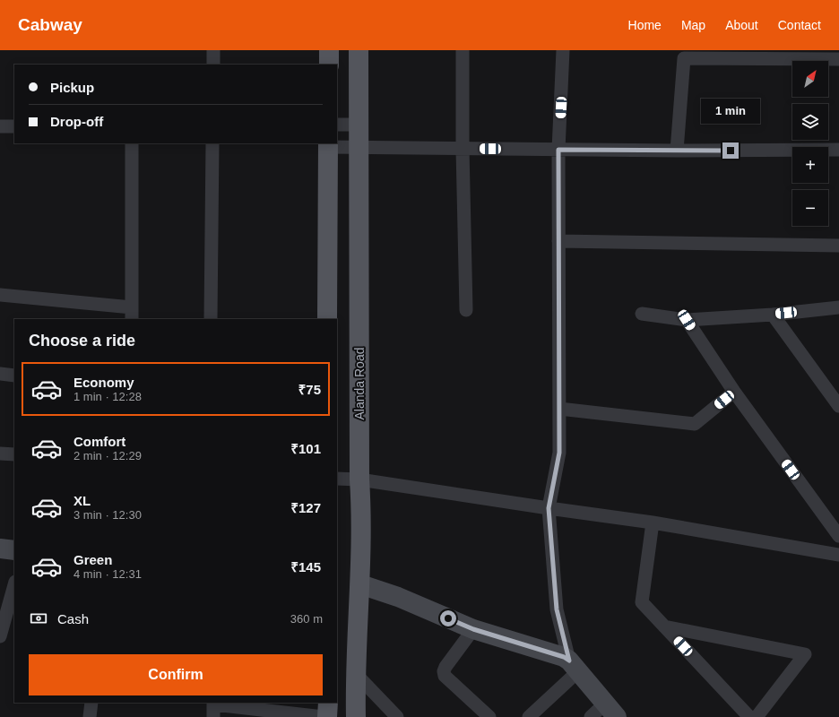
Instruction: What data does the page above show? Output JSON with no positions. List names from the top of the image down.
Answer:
{
  "streets": {
    "main road": ["Alanda Road"]
  },
  "north": "top right",
  "page": {
    "header": "Cabway",
    "nav": [
      "Home",
      "Map",
      "About",
      "Contact"
    ],
    "map_buttons": ["+", "−"],
    "banner": ["Pickup", "Drop-off"],
    "bubble": "1 min",
    "heading": "Choose a ride",
    "list": [
      {
        "name": "Economy",
        "note": "1 min · 12:28",
        "value": "₹75"
      },
      {
        "name": "Comfort",
        "note": "2 min · 12:29",
        "value": "₹101"
      },
      {
        "name": "XL",
        "note": "3 min · 12:30",
        "value": "₹127"
      },
      {
        "name": "Green",
        "note": "4 min · 12:31",
        "value": "₹145"
      }
    ],
    "pay": ["Cash", "360 m"],
    "buttons": "Confirm"
  }
}
